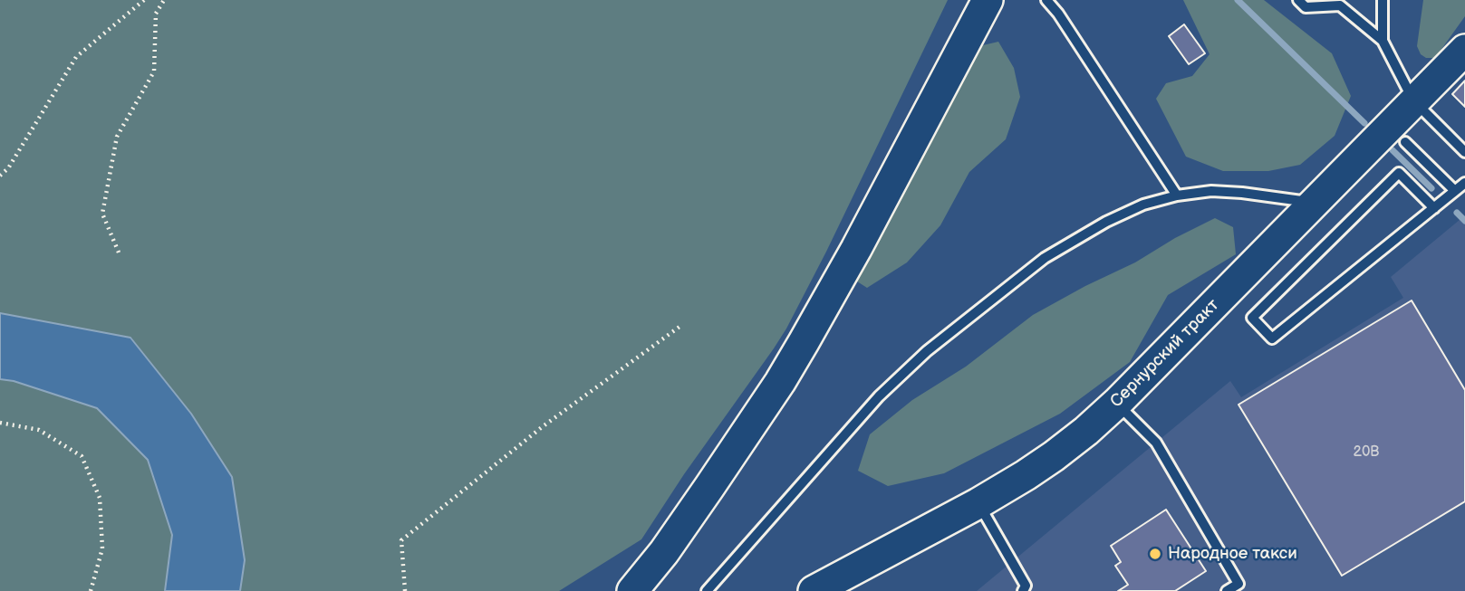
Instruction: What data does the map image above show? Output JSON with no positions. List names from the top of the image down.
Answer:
{
  "streets": {
    "main road": ["Сернурский тракт"]
  },
  "places": ["Народное такси"],
  "house_numbers": ["20В"]
}
